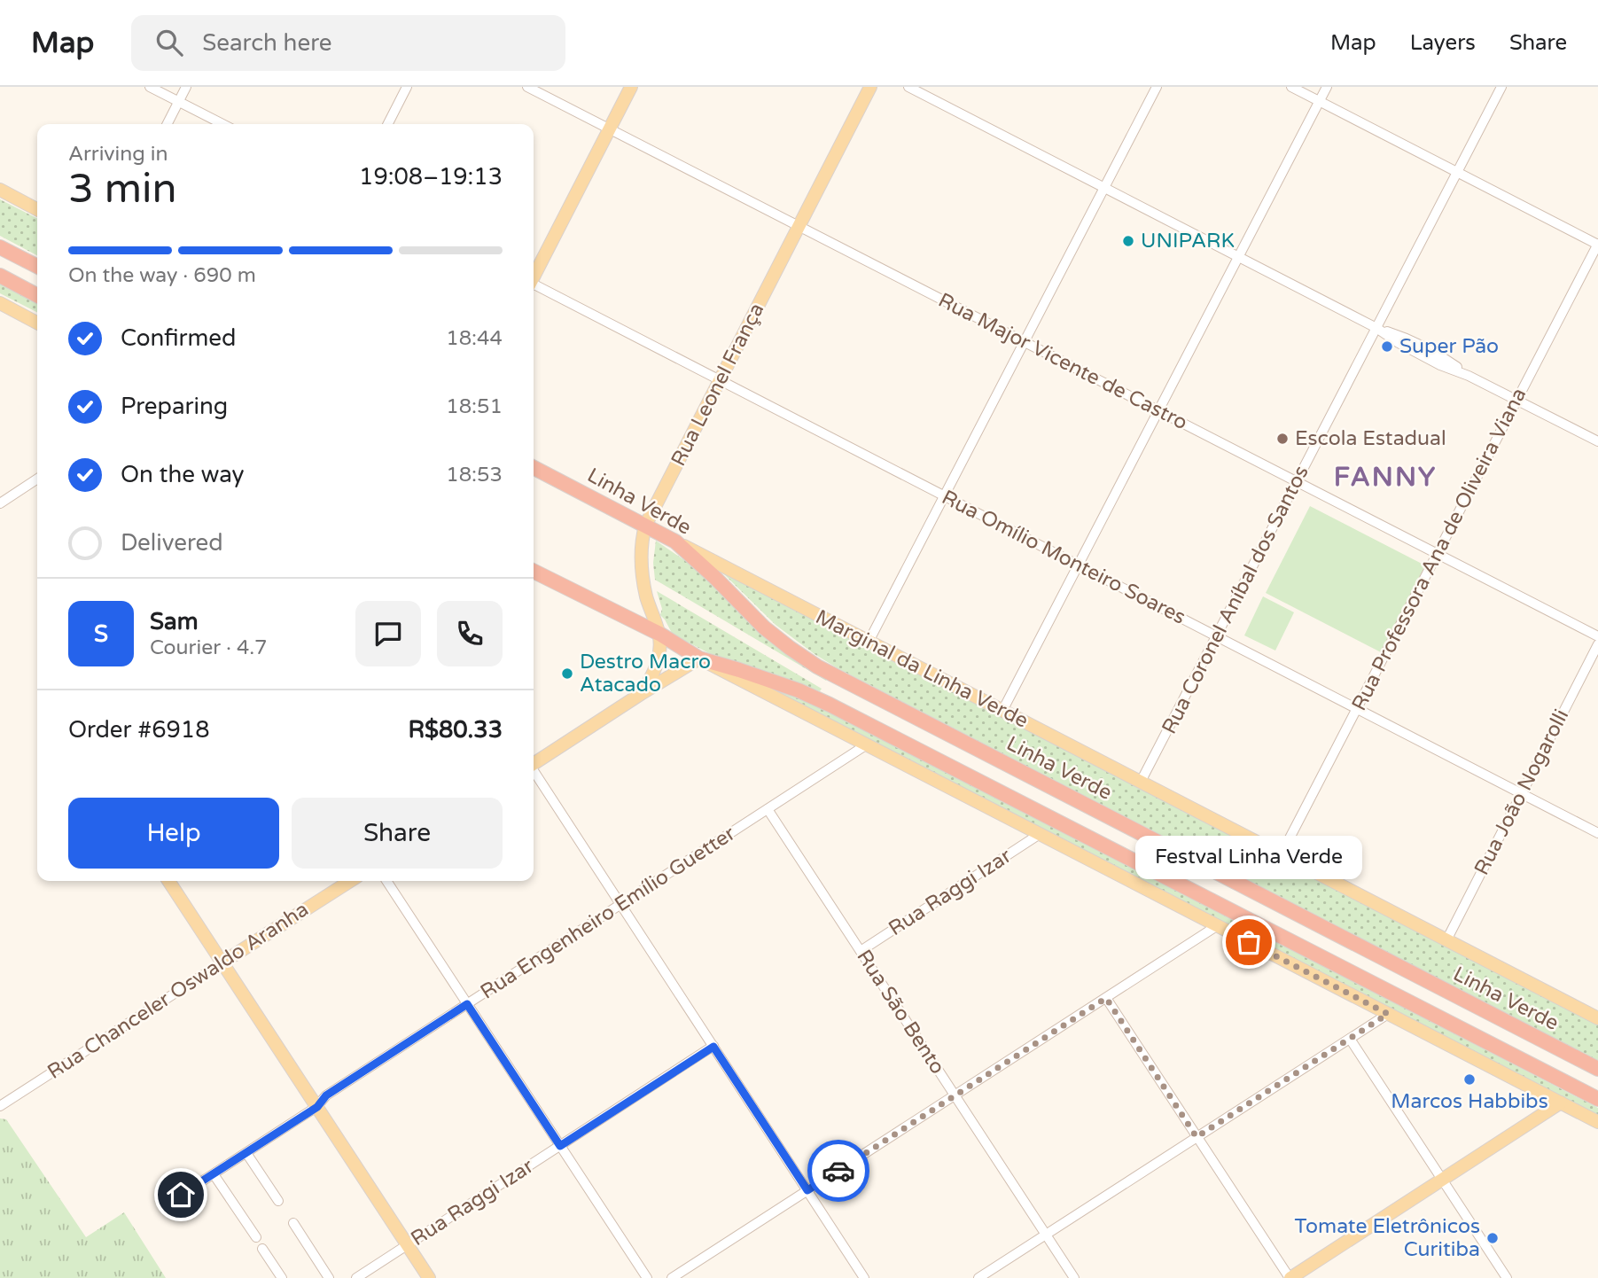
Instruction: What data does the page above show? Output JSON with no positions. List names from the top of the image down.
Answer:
{
  "streets": {
    "highway": ["Linha Verde"],
    "main road": ["Rua Leonel França", "Marginal da Linha Verde", "Rua Chanceler Oswaldo Aranha"],
    "street": [
      "Rua Major Vicente de Castro",
      "Rua Professora Ana de Oliveira Viana",
      "Rua Omílio Monteiro Soares",
      "Rua Coronel Aníbal dos Santos",
      "Rua João Nogarolli",
      "Rua Raggi Izar",
      "Rua Engenheiro Emílio Guetter",
      "Rua São Bento"
    ]
  },
  "crossings": [
    ["Rua Major Vicente de Castro", "Rua Leonel França"],
    ["Rua Major Vicente de Castro", "Rua Professora Ana de Oliveira Viana"],
    ["Rua Major Vicente de Castro", "Rua Coronel Aníbal dos Santos"],
    ["Rua Leonel França", "Linha Verde"],
    ["Rua Leonel França", "Rua Omílio Monteiro Soares"],
    ["Linha Verde", "Marginal da Linha Verde"],
    ["Rua Professora Ana de Oliveira Viana", "Rua Omílio Monteiro Soares"],
    ["Rua Professora Ana de Oliveira Viana", "Marginal da Linha Verde"],
    ["Rua Omílio Monteiro Soares", "Rua Coronel Aníbal dos Santos"],
    ["Rua Omílio Monteiro Soares", "Rua João Nogarolli"],
    ["Rua Coronel Aníbal dos Santos", "Marginal da Linha Verde"],
    ["Marginal da Linha Verde", "Rua João Nogarolli"],
    ["Rua Raggi Izar", "Rua São Bento"],
    ["Rua Engenheiro Emílio Guetter", "Rua São Bento"]
  ],
  "districts": ["FANNY"],
  "places": [
    "UNIPARK",
    "Super Pão",
    "Escola Estadual",
    "Destro Macro Atacado",
    "Festval Linha Verde",
    "Marcos Habbibs",
    "Tomate Eletrônicos Curitiba"
  ],
  "page": {
    "header": "Map",
    "search": "Search here",
    "nav": ["Map", "Layers", "Share"],
    "heading": ["3 min", "Arriving in", "19:08–19:13"],
    "panel": [
      "Sam",
      "Courier · 4.7",
      "Order #6918",
      "R$80.33"
    ],
    "bar": "On the way · 690 m",
    "list": [
      ["Confirmed", "18:44"],
      ["Preparing", "18:51"],
      ["On the way", "18:53"],
      "Delivered"
    ],
    "round": "S",
    "buttons": ["Help", "Share"],
    "bubble": "Festval Linha Verde"
  }
}
